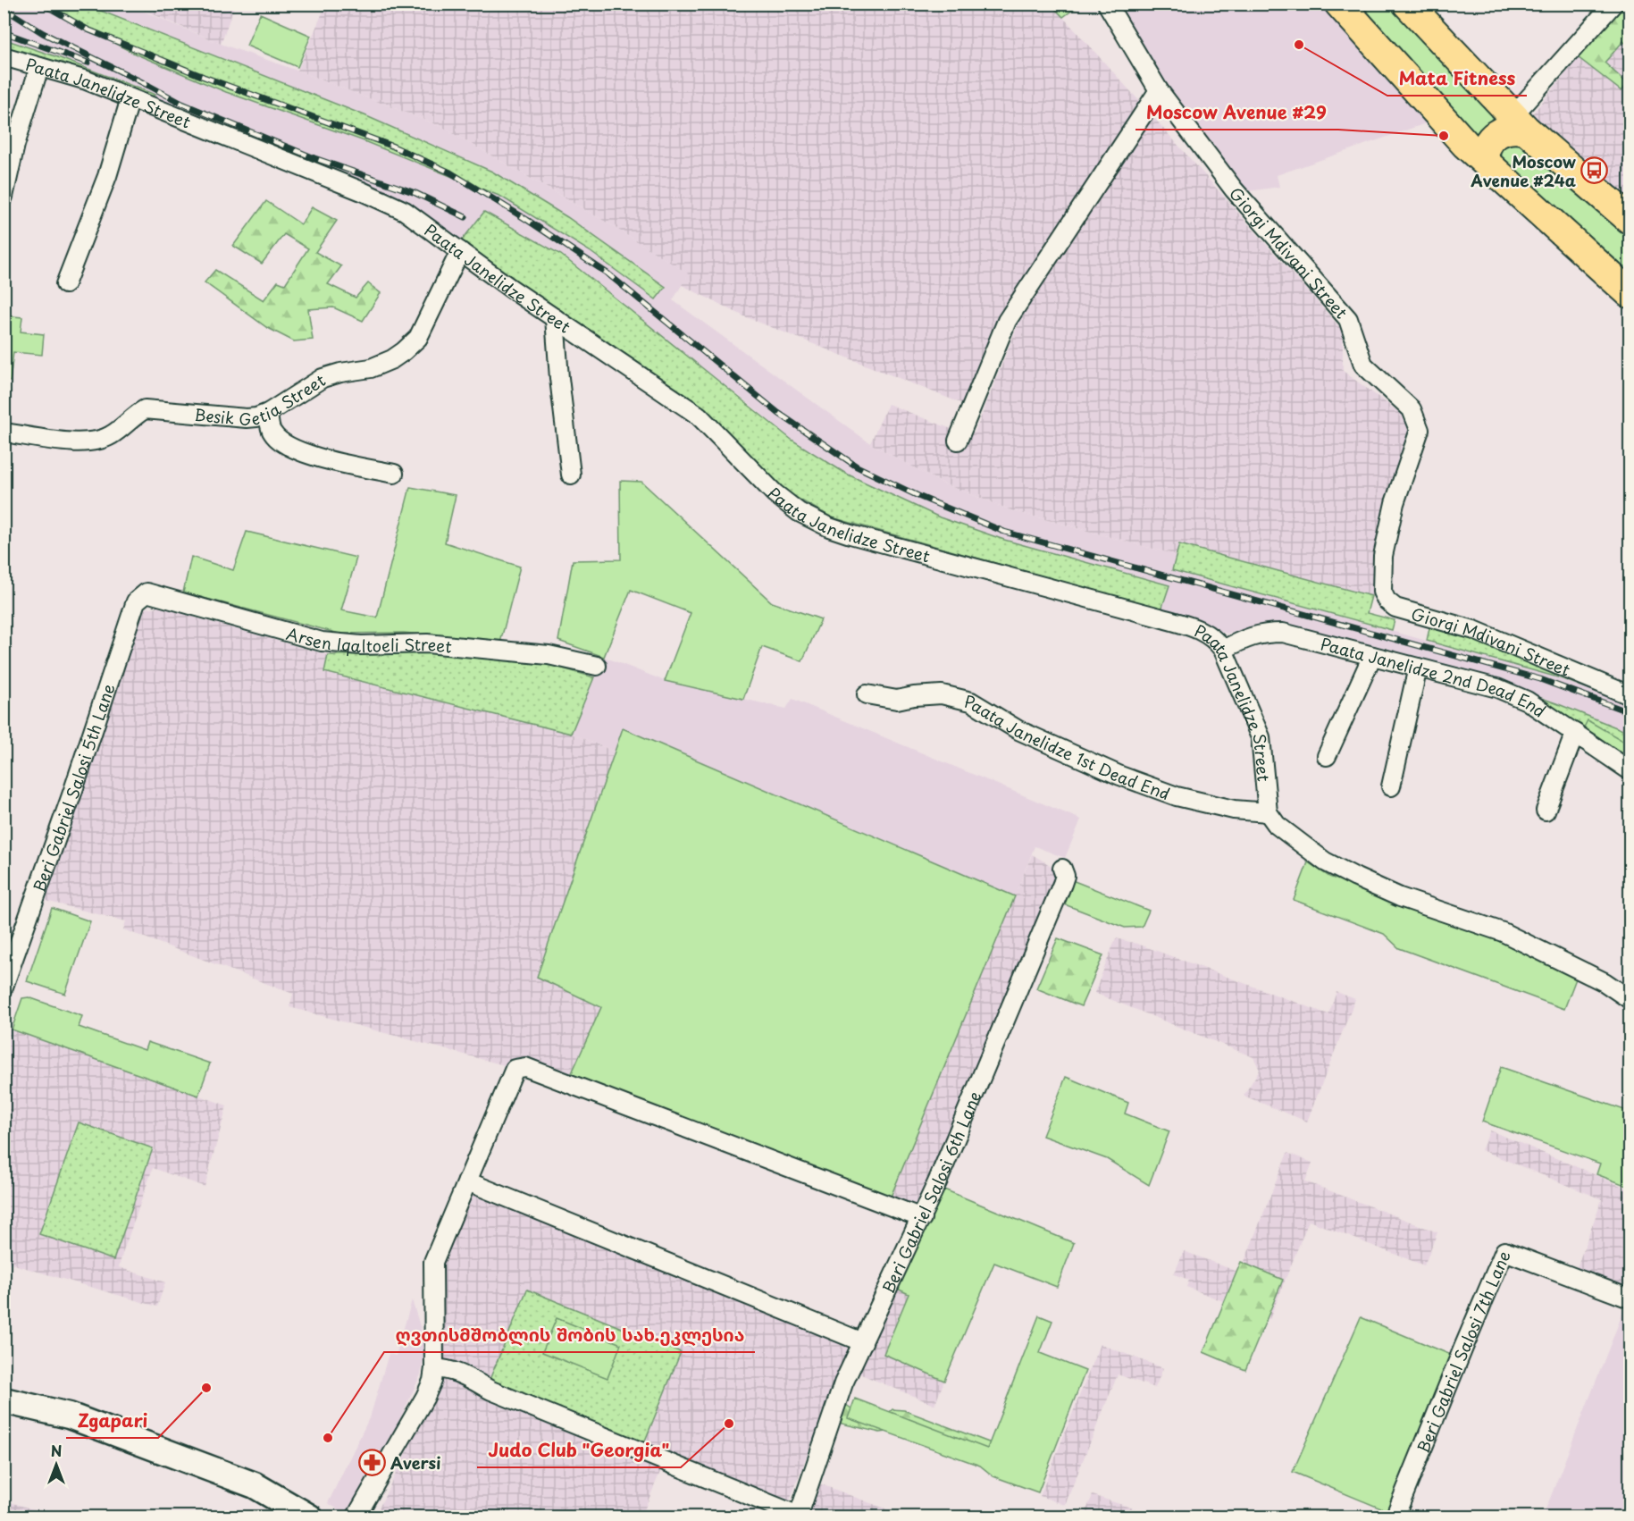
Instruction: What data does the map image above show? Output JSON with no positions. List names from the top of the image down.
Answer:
{
  "streets": {
    "street": [
      "Paata Janelidze Street",
      "Giorgi Mdivani Street",
      "Besik Getia Street",
      "Arsen Iqaltoeli Street",
      "Paata Janelidze 2nd Dead End",
      "Paata Janelidze 1st Dead End",
      "Beri Gabriel Salosi 5th Lane",
      "Beri Gabriel Salosi 6th Lane",
      "Beri Gabriel Salosi 7th Lane"
    ]
  },
  "crossings": [
    ["Paata Janelidze Street", "Besik Getia Street"],
    ["Paata Janelidze Street", "Paata Janelidze 2nd Dead End"],
    ["Paata Janelidze Street", "Paata Janelidze 1st Dead End"],
    ["Arsen Iqaltoeli Street", "Beri Gabriel Salosi 5th Lane"]
  ],
  "places": {
    "other": [
      "Mata Fitness",
      "Moscow Avenue #29",
      "Zgapari",
      "Judo Club \"Georgia\"",
      "ღვთისმშობლის შობის სახ.ეკლესია"
    ],
    "bus stop": ["Moscow Avenue #24a"],
    "pharmacy": ["Aversi"]
  },
  "north": "top"
}
